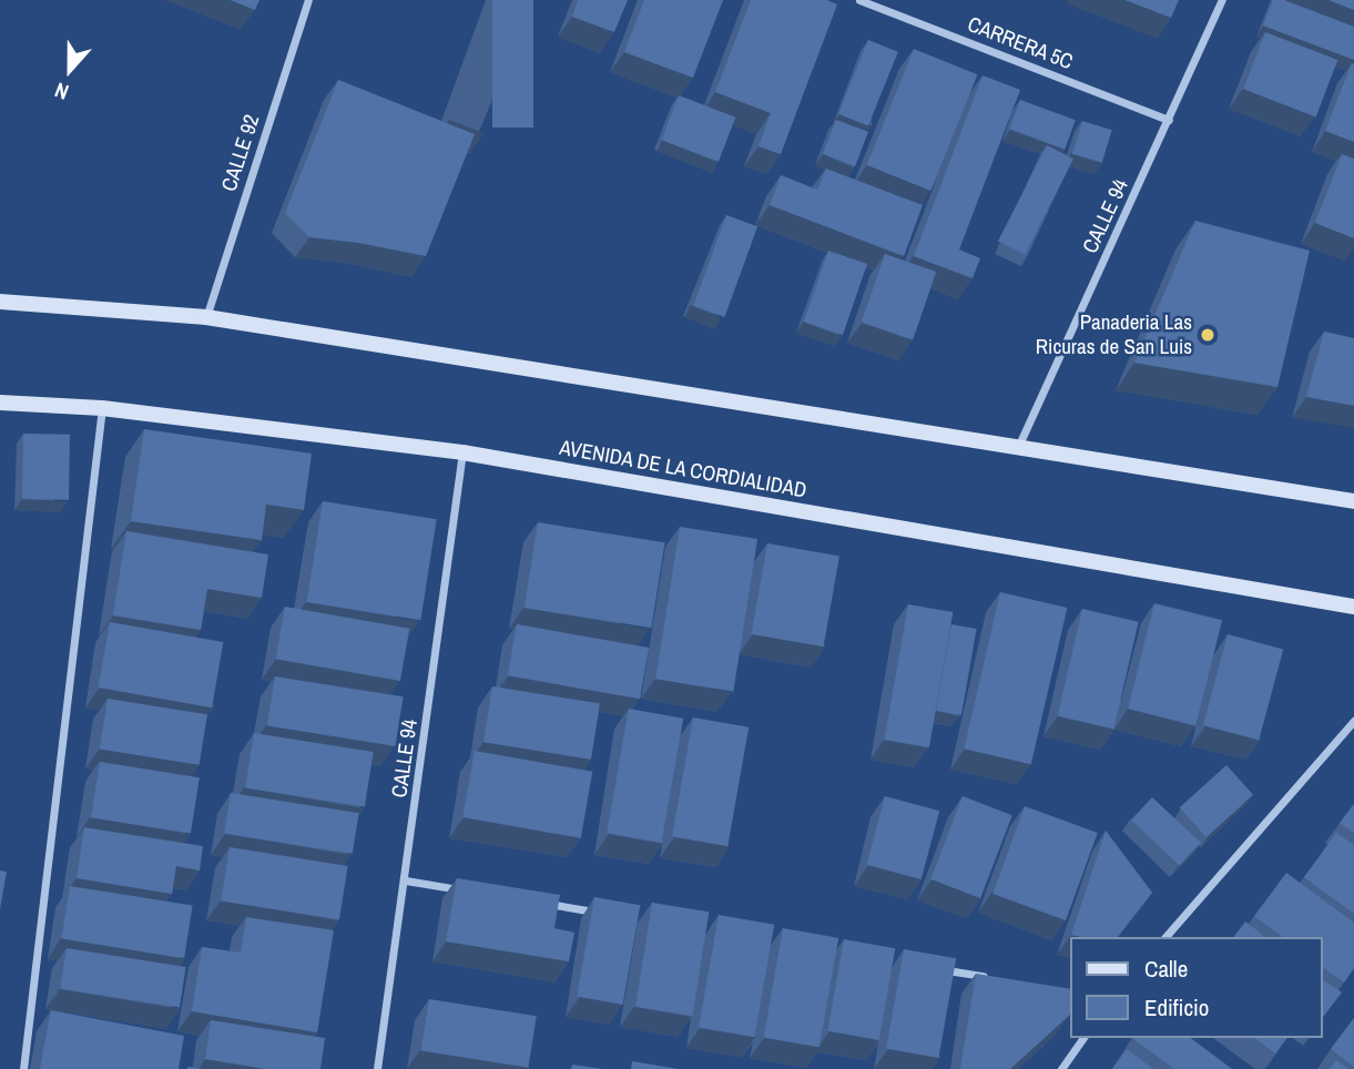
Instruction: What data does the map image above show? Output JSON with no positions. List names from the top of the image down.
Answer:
{
  "streets": {
    "main road": ["AVENIDA DE LA CORDIALIDAD"],
    "street": ["CARRERA 5C", "CALLE 92", "CALLE 94"]
  },
  "crossings": [
    ["CARRERA 5C", "CALLE 94"],
    ["CALLE 94", "AVENIDA DE LA CORDIALIDAD"]
  ],
  "places": ["Panaderia Las Ricuras de San Luis"],
  "legend": ["Calle", "Edificio"],
  "north": "bottom"
}
